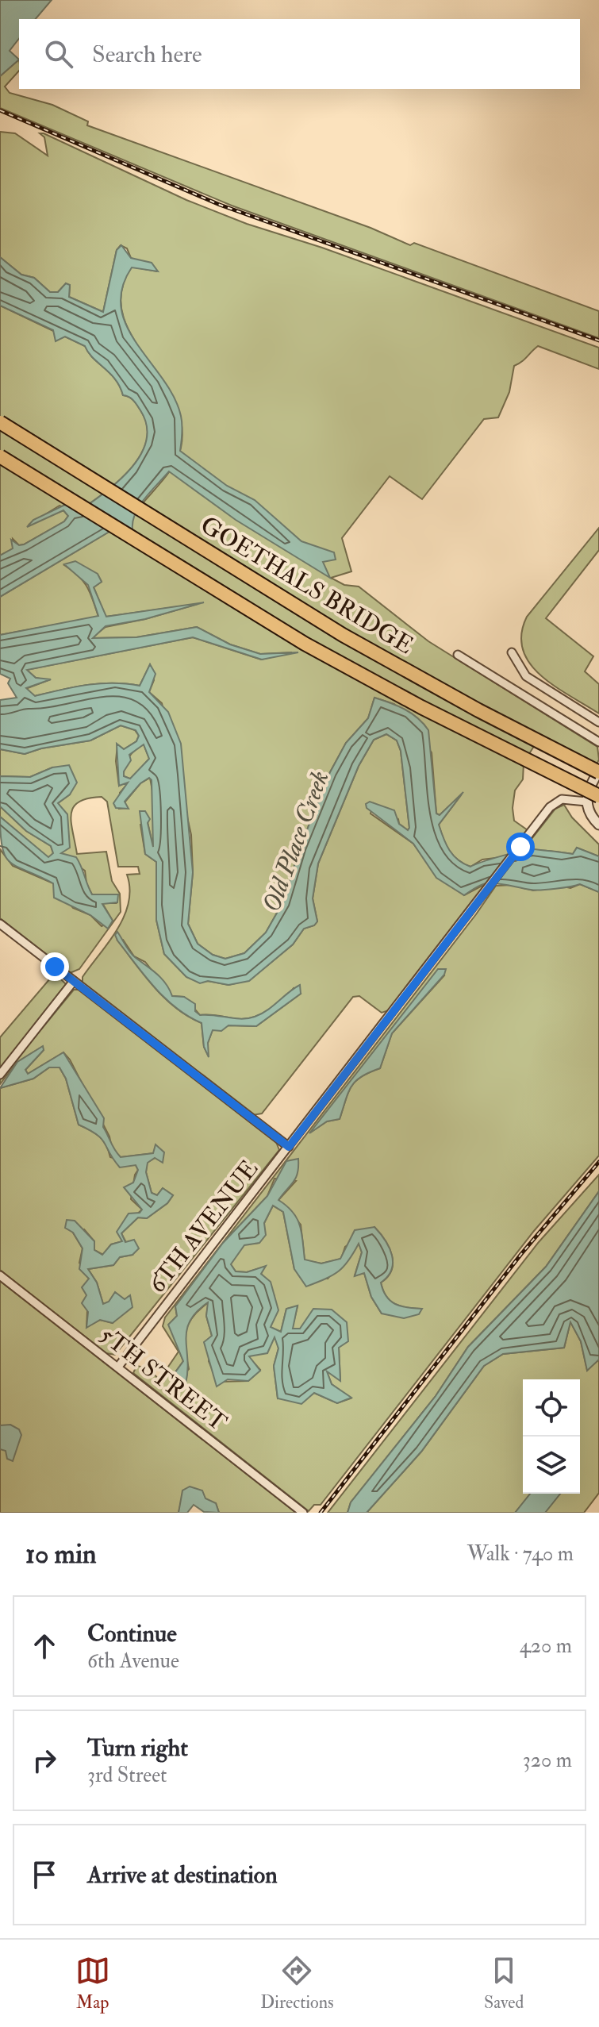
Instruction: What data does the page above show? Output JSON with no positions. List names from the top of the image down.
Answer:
{
  "streets": {
    "highway": ["GOETHALS BRIDGE"],
    "street": ["6TH AVENUE", "5TH STREET"]
  },
  "crossings": [
    ["6TH AVENUE", "5TH STREET"]
  ],
  "water": ["Old Place Creek"],
  "page": {
    "search": "Search here",
    "heading": ["10 min", "Walk · 740 m"],
    "list": [
      ["Continue", "6th Avenue", "420 m"],
      ["Turn right", "3rd Street", "320 m"],
      "Arrive at destination"
    ],
    "nav": ["Map", "Directions", "Saved"]
  }
}
